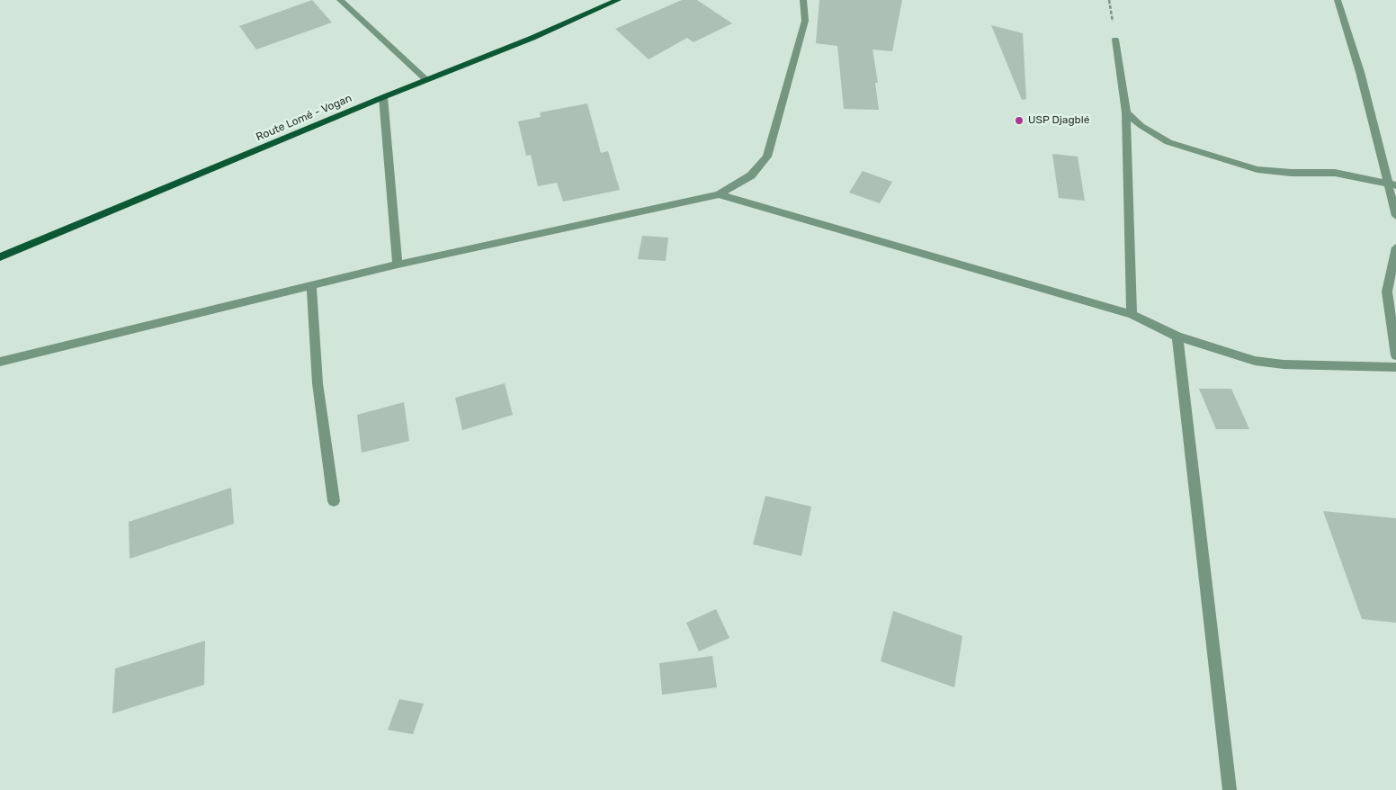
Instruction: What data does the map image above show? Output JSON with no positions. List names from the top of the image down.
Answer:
{
  "streets": {
    "main road": ["Route Lomé - Vogan"]
  },
  "places": ["USP Djagblé"]
}
